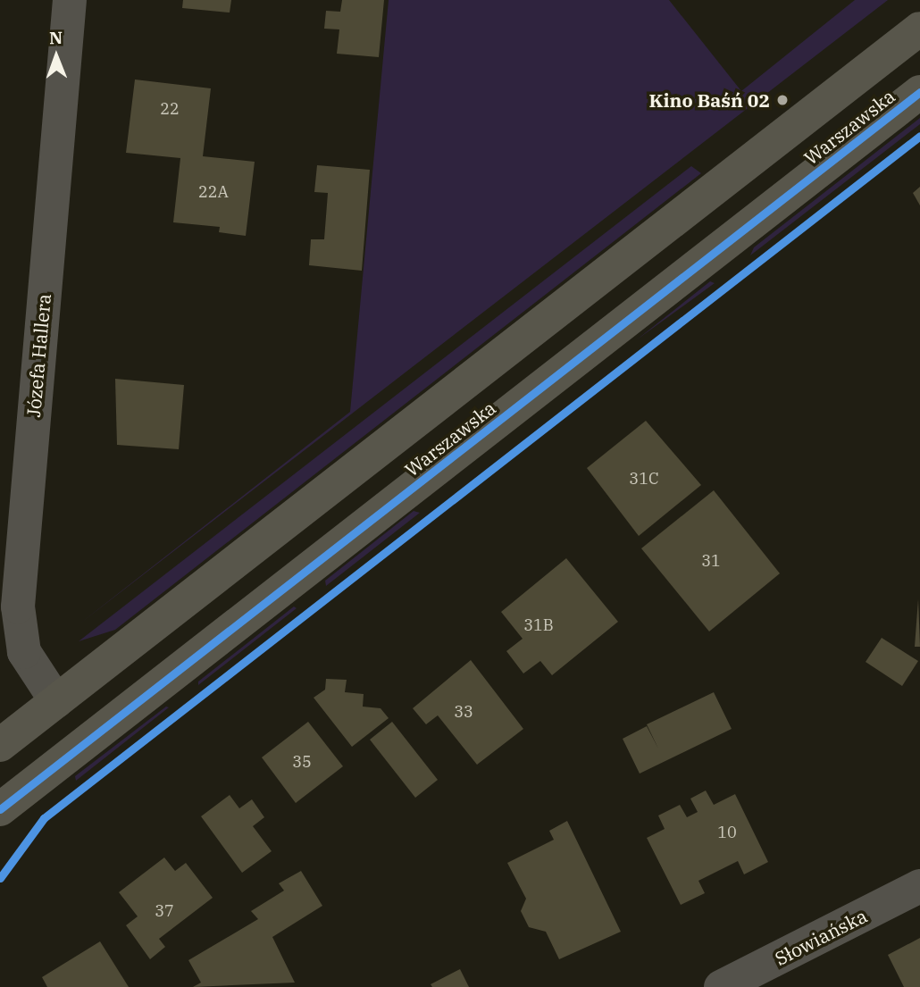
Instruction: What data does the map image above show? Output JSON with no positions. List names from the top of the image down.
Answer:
{
  "streets": {
    "street": ["Warszawska", "Józefa Hallera", "Słowiańska"]
  },
  "crossings": [
    ["Warszawska", "Józefa Hallera"]
  ],
  "places": ["Kino Baśń 02"],
  "house_numbers": [
    "22",
    "22A",
    "31C",
    "31",
    "31B",
    "33",
    "35",
    "10",
    "37"
  ],
  "north": "top"
}
